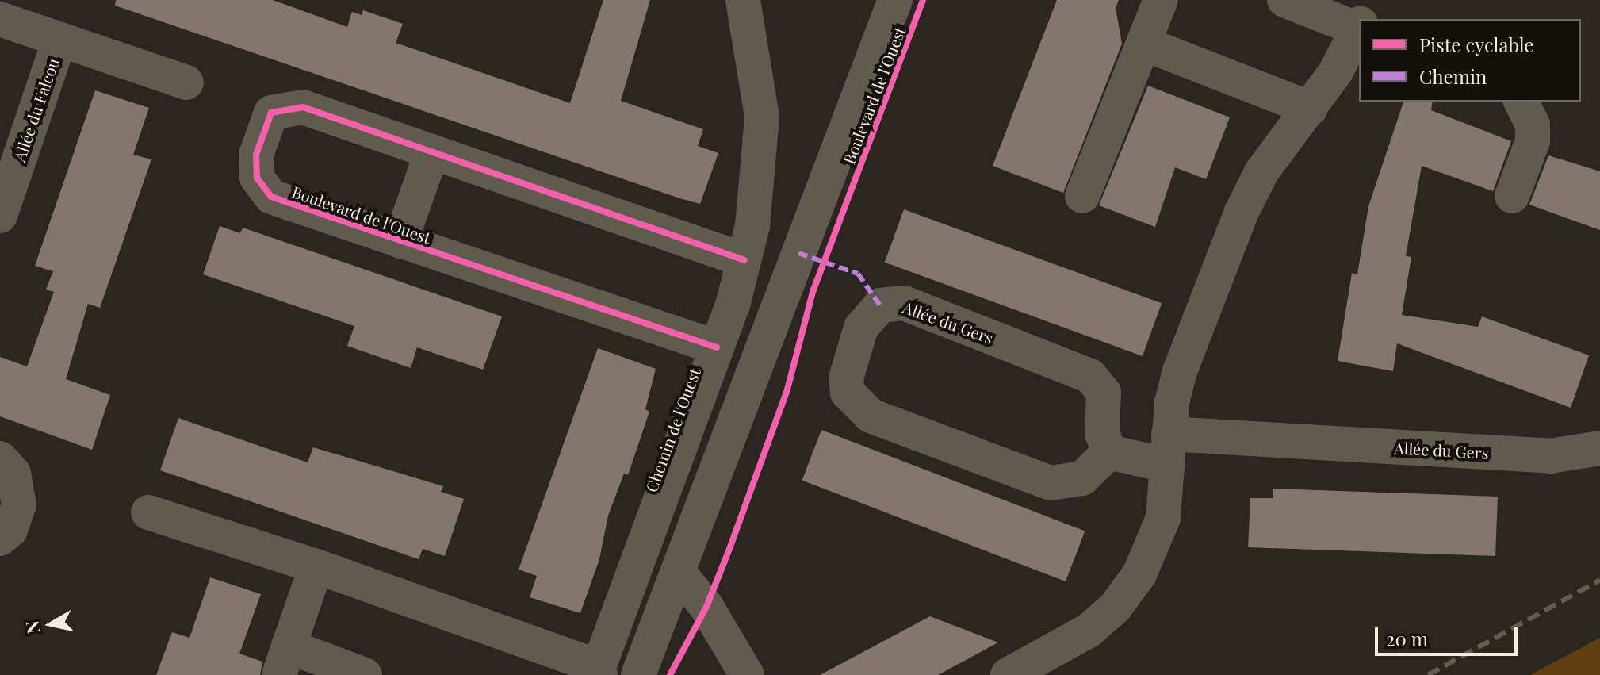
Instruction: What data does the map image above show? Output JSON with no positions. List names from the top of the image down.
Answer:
{
  "streets": {
    "street": [
      "Boulevard de l'Ouest",
      "Allée du Falcou",
      "Allée du Gers",
      "Chemin de l'Ouest"
    ]
  },
  "crossings": [
    ["Boulevard de l'Ouest", "Chemin de l'Ouest"]
  ],
  "legend": ["Piste cyclable", "Chemin"],
  "scale_bar": "20 m",
  "north": "left"
}
